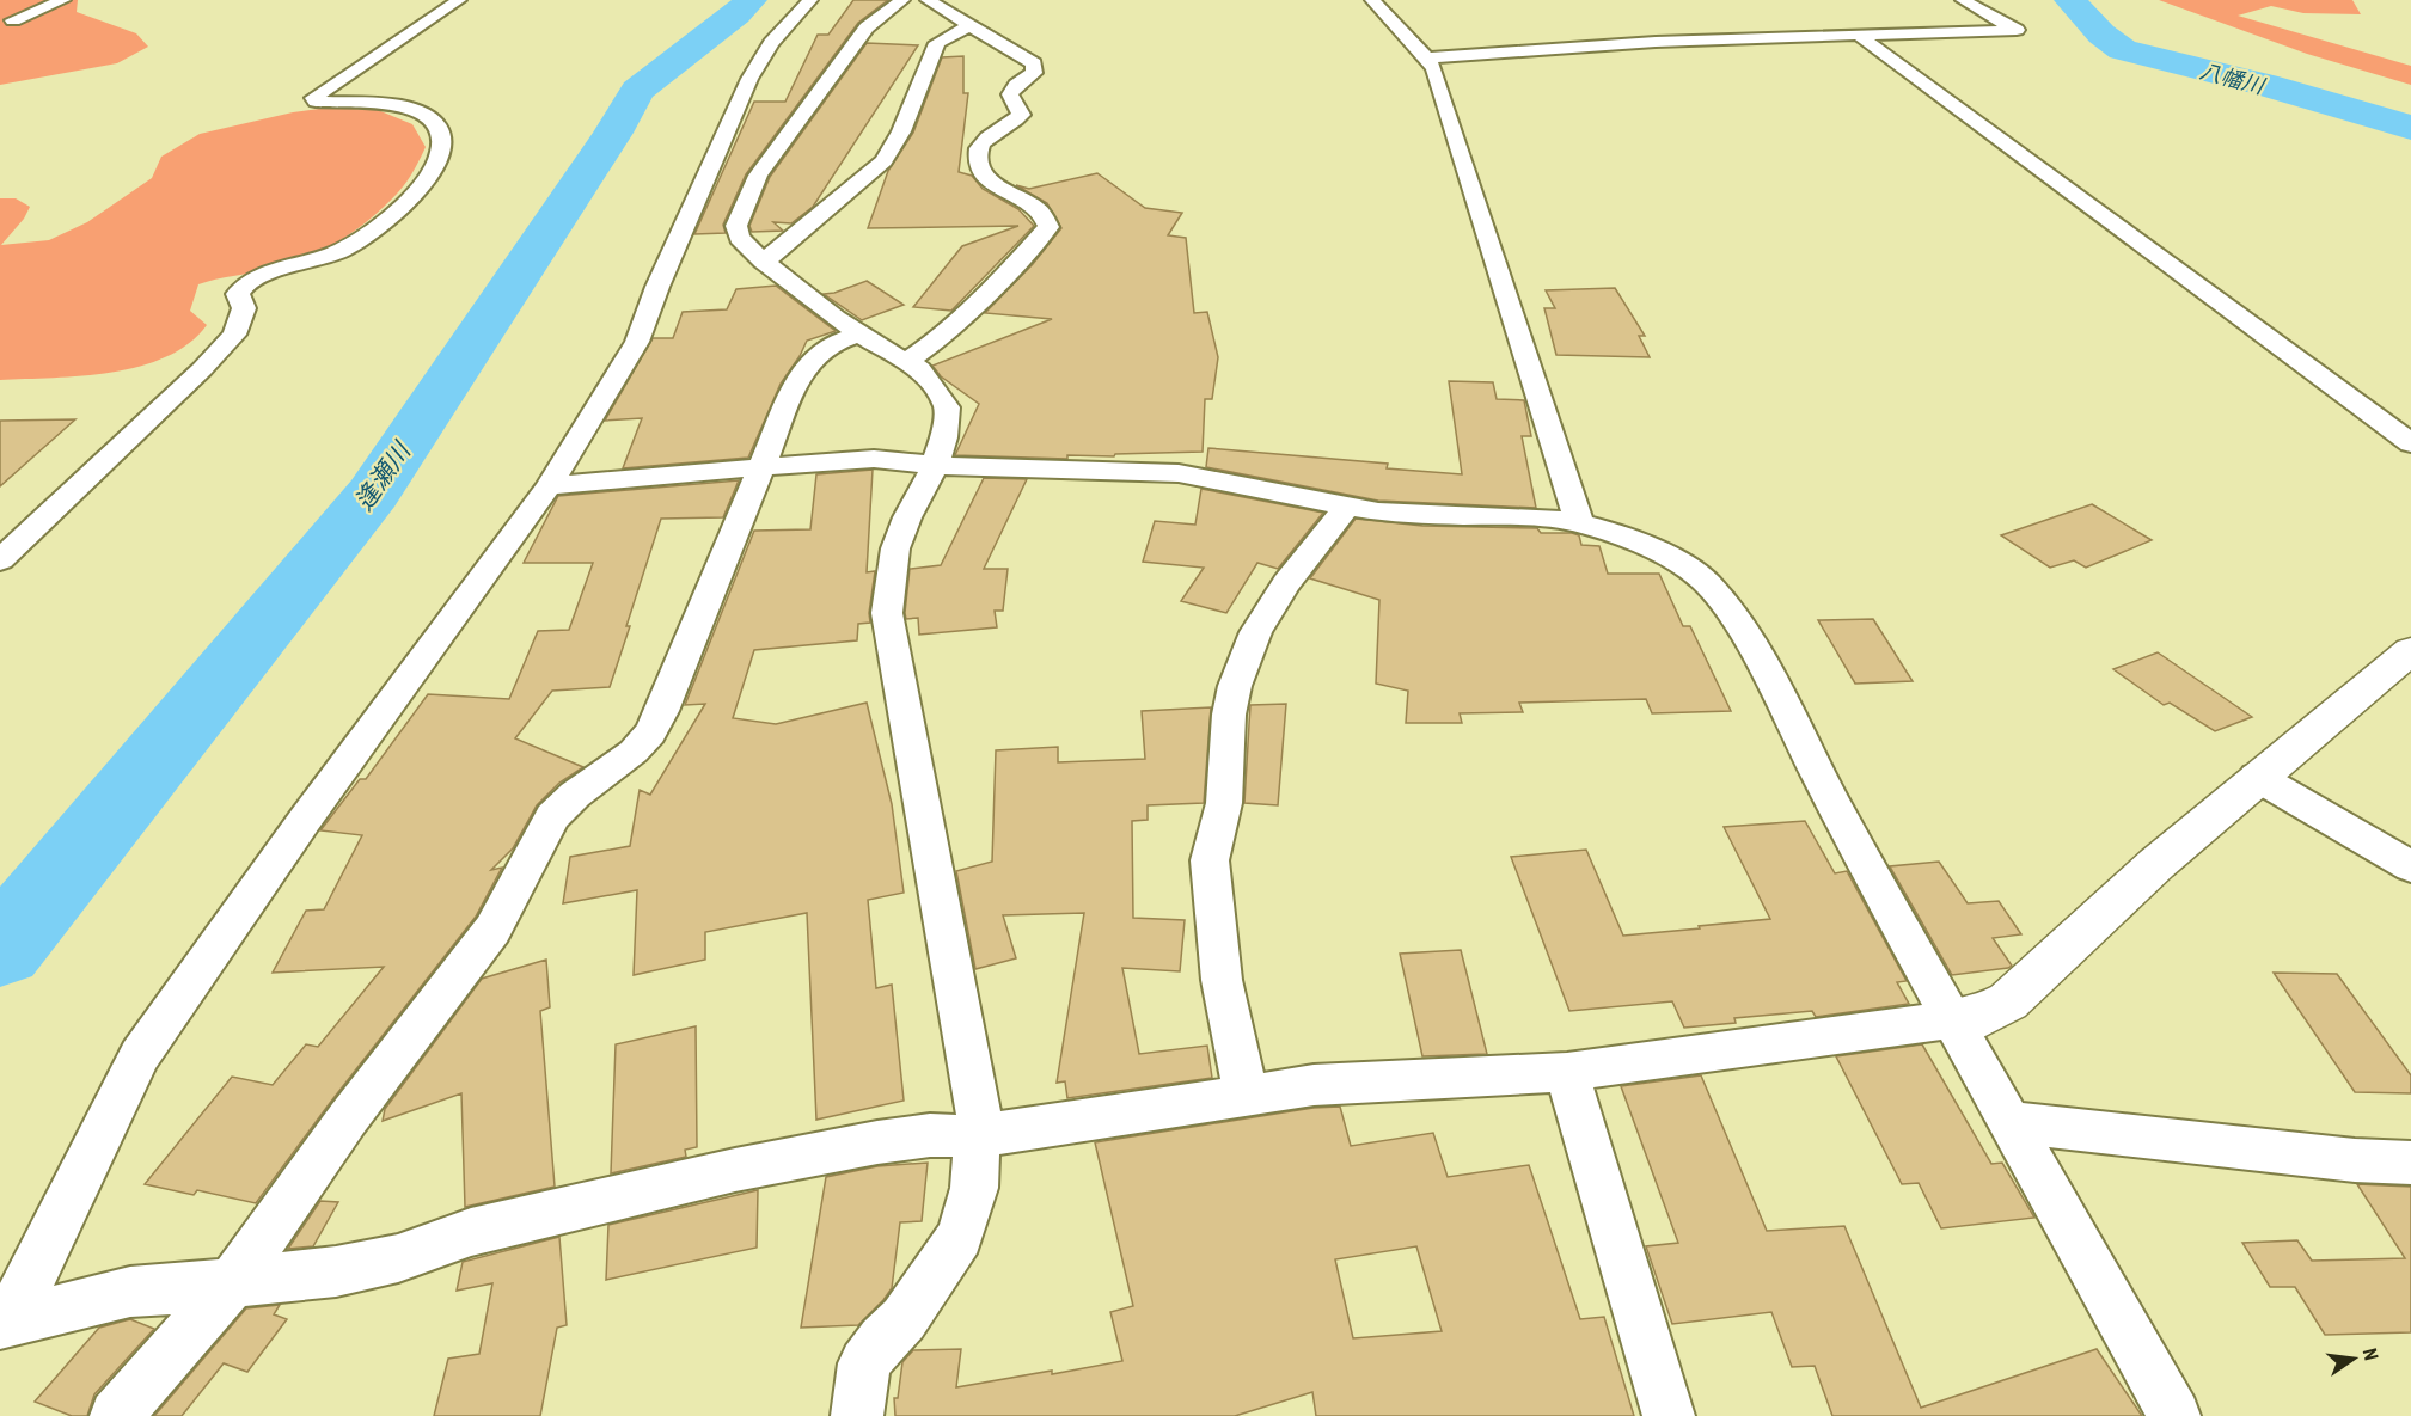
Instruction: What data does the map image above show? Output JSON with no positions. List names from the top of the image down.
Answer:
{
  "water": ["八幡川", "逢瀬川"],
  "north": "right"
}
